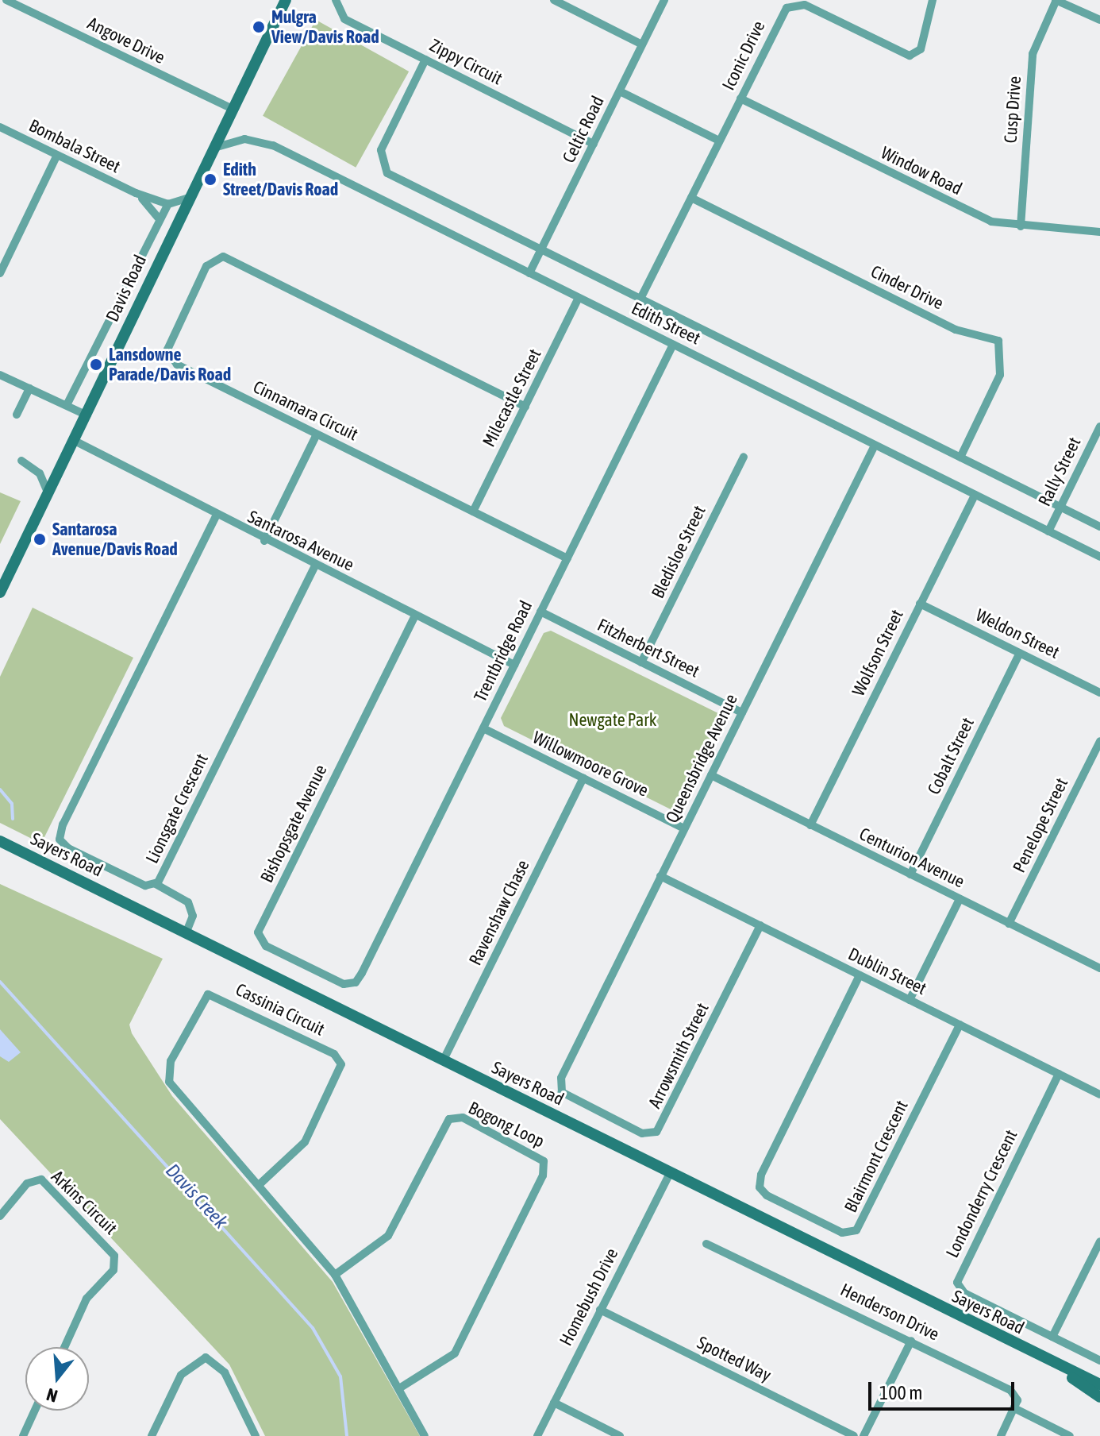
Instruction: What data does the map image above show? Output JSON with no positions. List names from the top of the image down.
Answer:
{
  "streets": {
    "street": [
      "Angove Drive",
      "Iconic Drive",
      "Zippy Circuit",
      "Cusp Drive",
      "Celtic Road",
      "Bombala Street",
      "Window Road",
      "Cinder Drive",
      "Davis Road",
      "Edith Street",
      "Milecastle Street",
      "Cinnamara Circuit",
      "Rally Street",
      "Santarosa Avenue",
      "Bledisloe Street",
      "Weldon Street",
      "Fitzherbert Street",
      "Trentbridge Road",
      "Wolfson Street",
      "Cobalt Street",
      "Queensbridge Avenue",
      "Willowmoore Grove",
      "Lionsgate Crescent",
      "Bishopsgate Avenue",
      "Penelope Street",
      "Sayers Road",
      "Centurion Avenue",
      "Ravenshaw Chase",
      "Dublin Street",
      "Cassinia Circuit",
      "Arrowsmith Street",
      "Bogong Loop",
      "Blairmont Crescent",
      "Londonderry Crescent",
      "Arkins Circuit",
      "Homebush Drive",
      "Henderson Drive",
      "Spotted Way"
    ]
  },
  "crossings": [
    ["Angove Drive", "Davis Road"],
    ["Iconic Drive", "Window Road"],
    ["Iconic Drive", "Cinder Drive"],
    ["Iconic Drive", "Edith Street"],
    ["Zippy Circuit", "Celtic Road"],
    ["Zippy Circuit", "Edith Street"],
    ["Cusp Drive", "Window Road"],
    ["Celtic Road", "Edith Street"],
    ["Cinder Drive", "Edith Street"],
    ["Davis Road", "Edith Street"],
    ["Davis Road", "Santarosa Avenue"],
    ["Edith Street", "Milecastle Street"],
    ["Edith Street", "Rally Street"],
    ["Edith Street", "Trentbridge Road"],
    ["Edith Street", "Wolfson Street"],
    ["Edith Street", "Queensbridge Avenue"],
    ["Milecastle Street", "Cinnamara Circuit"],
    ["Cinnamara Circuit", "Trentbridge Road"],
    ["Santarosa Avenue", "Trentbridge Road"],
    ["Santarosa Avenue", "Lionsgate Crescent"],
    ["Santarosa Avenue", "Bishopsgate Avenue"],
    ["Bledisloe Street", "Fitzherbert Street"],
    ["Weldon Street", "Wolfson Street"],
    ["Weldon Street", "Cobalt Street"],
    ["Fitzherbert Street", "Trentbridge Road"],
    ["Fitzherbert Street", "Queensbridge Avenue"],
    ["Trentbridge Road", "Willowmoore Grove"],
    ["Trentbridge Road", "Bishopsgate Avenue"],
    ["Wolfson Street", "Centurion Avenue"],
    ["Cobalt Street", "Centurion Avenue"],
    ["Queensbridge Avenue", "Willowmoore Grove"],
    ["Queensbridge Avenue", "Centurion Avenue"],
    ["Queensbridge Avenue", "Dublin Street"],
    ["Queensbridge Avenue", "Arrowsmith Street"],
    ["Willowmoore Grove", "Ravenshaw Chase"],
    ["Penelope Street", "Centurion Avenue"],
    ["Sayers Road", "Ravenshaw Chase"],
    ["Sayers Road", "Homebush Drive"],
    ["Dublin Street", "Arrowsmith Street"],
    ["Dublin Street", "Blairmont Crescent"],
    ["Dublin Street", "Londonderry Crescent"],
    ["Cassinia Circuit", "Bogong Loop"],
    ["Homebush Drive", "Spotted Way"]
  ],
  "water": ["Davis Creek"],
  "parks": ["Newgate Park"],
  "places": [
    "Mulgra View/Davis Road",
    "Edith Street/Davis Road",
    "Lansdowne Parade/Davis Road",
    "Santarosa Avenue/Davis Road"
  ],
  "scale_bar": "100 m",
  "north": "bottom"
}
